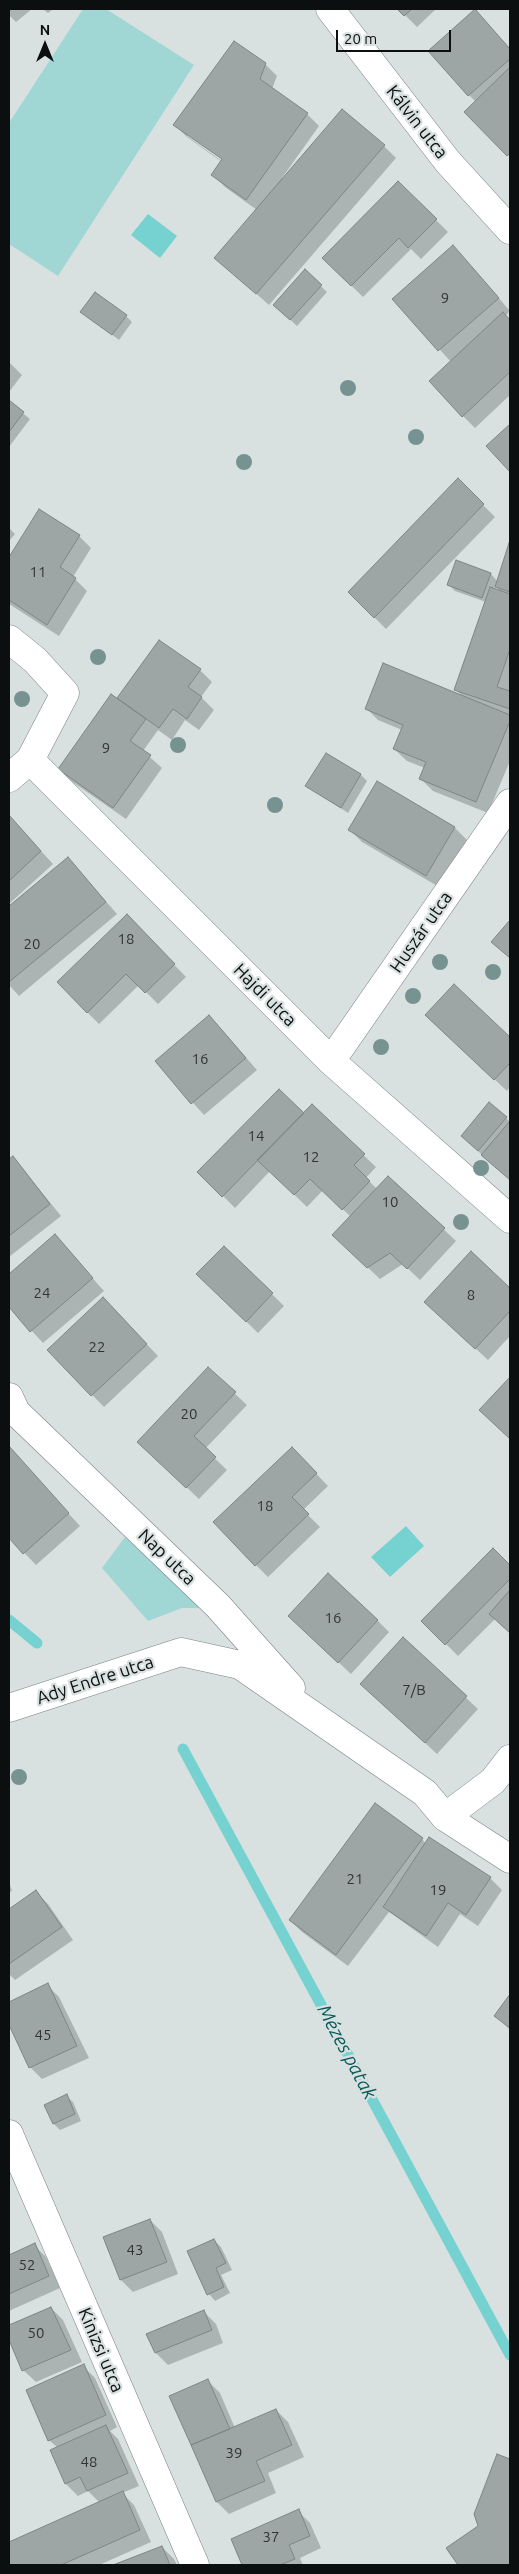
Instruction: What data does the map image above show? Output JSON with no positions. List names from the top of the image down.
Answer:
{
  "streets": {
    "street": [
      "Kálvin utca",
      "Huszár utca",
      "Hajdi utca",
      "Nap utca",
      "Ady Endre utca",
      "Kinizsi utca"
    ]
  },
  "crossings": [
    ["Huszár utca", "Hajdi utca"],
    ["Nap utca", "Ady Endre utca"]
  ],
  "water": ["Mézes patak"],
  "house_numbers": [
    "9",
    "11",
    "9",
    "18",
    "20",
    "16",
    "14",
    "12",
    "10",
    "24",
    "8",
    "22",
    "20",
    "18",
    "16",
    "7/B",
    "21",
    "19",
    "45",
    "43",
    "52",
    "50",
    "39",
    "48",
    "37"
  ],
  "scale_bar": "20 m",
  "north": "top"
}
